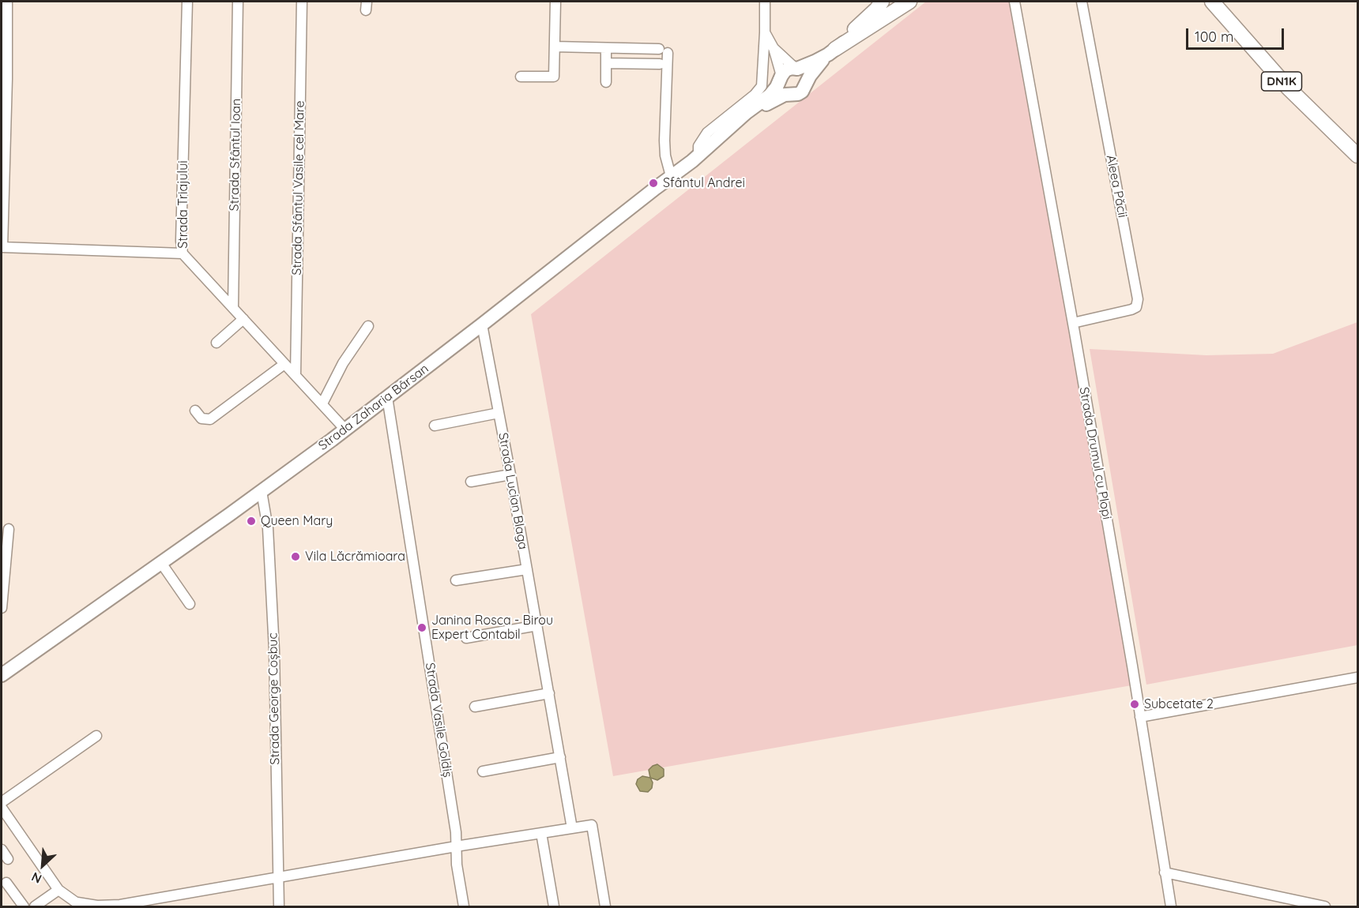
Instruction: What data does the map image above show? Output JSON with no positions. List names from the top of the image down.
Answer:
{
  "streets": {
    "highway": ["DN1K"],
    "main road": ["Strada Zaharia Bârsan"],
    "street": [
      "Strada Sfântul Ioan",
      "Aleea Păcii",
      "Strada Sfântul Vasile cel Mare",
      "Strada Triajului",
      "Strada Drumul cu Plopi",
      "Strada Lucian Blaga",
      "Strada George Coșbuc",
      "Strada Vasile Goldiș"
    ]
  },
  "crossings": [
    ["Strada Sfântul Ioan", "Strada Triajului"],
    ["Aleea Păcii", "Strada Drumul cu Plopi"],
    ["Strada Sfântul Vasile cel Mare", "Strada Triajului"],
    ["Strada Triajului", "Strada Zaharia Bârsan"],
    ["Strada Zaharia Bârsan", "Strada Lucian Blaga"],
    ["Strada Zaharia Bârsan", "Strada George Coșbuc"],
    ["Strada Zaharia Bârsan", "Strada Vasile Goldiș"]
  ],
  "places": [
    "Sfântul Andrei",
    "Queen Mary",
    "Vila Lăcrămioara",
    "Janina Rosca - Birou Expert Contabil",
    "Subcetate 2"
  ],
  "scale_bar": "100 m",
  "north": "bottom left"
}
